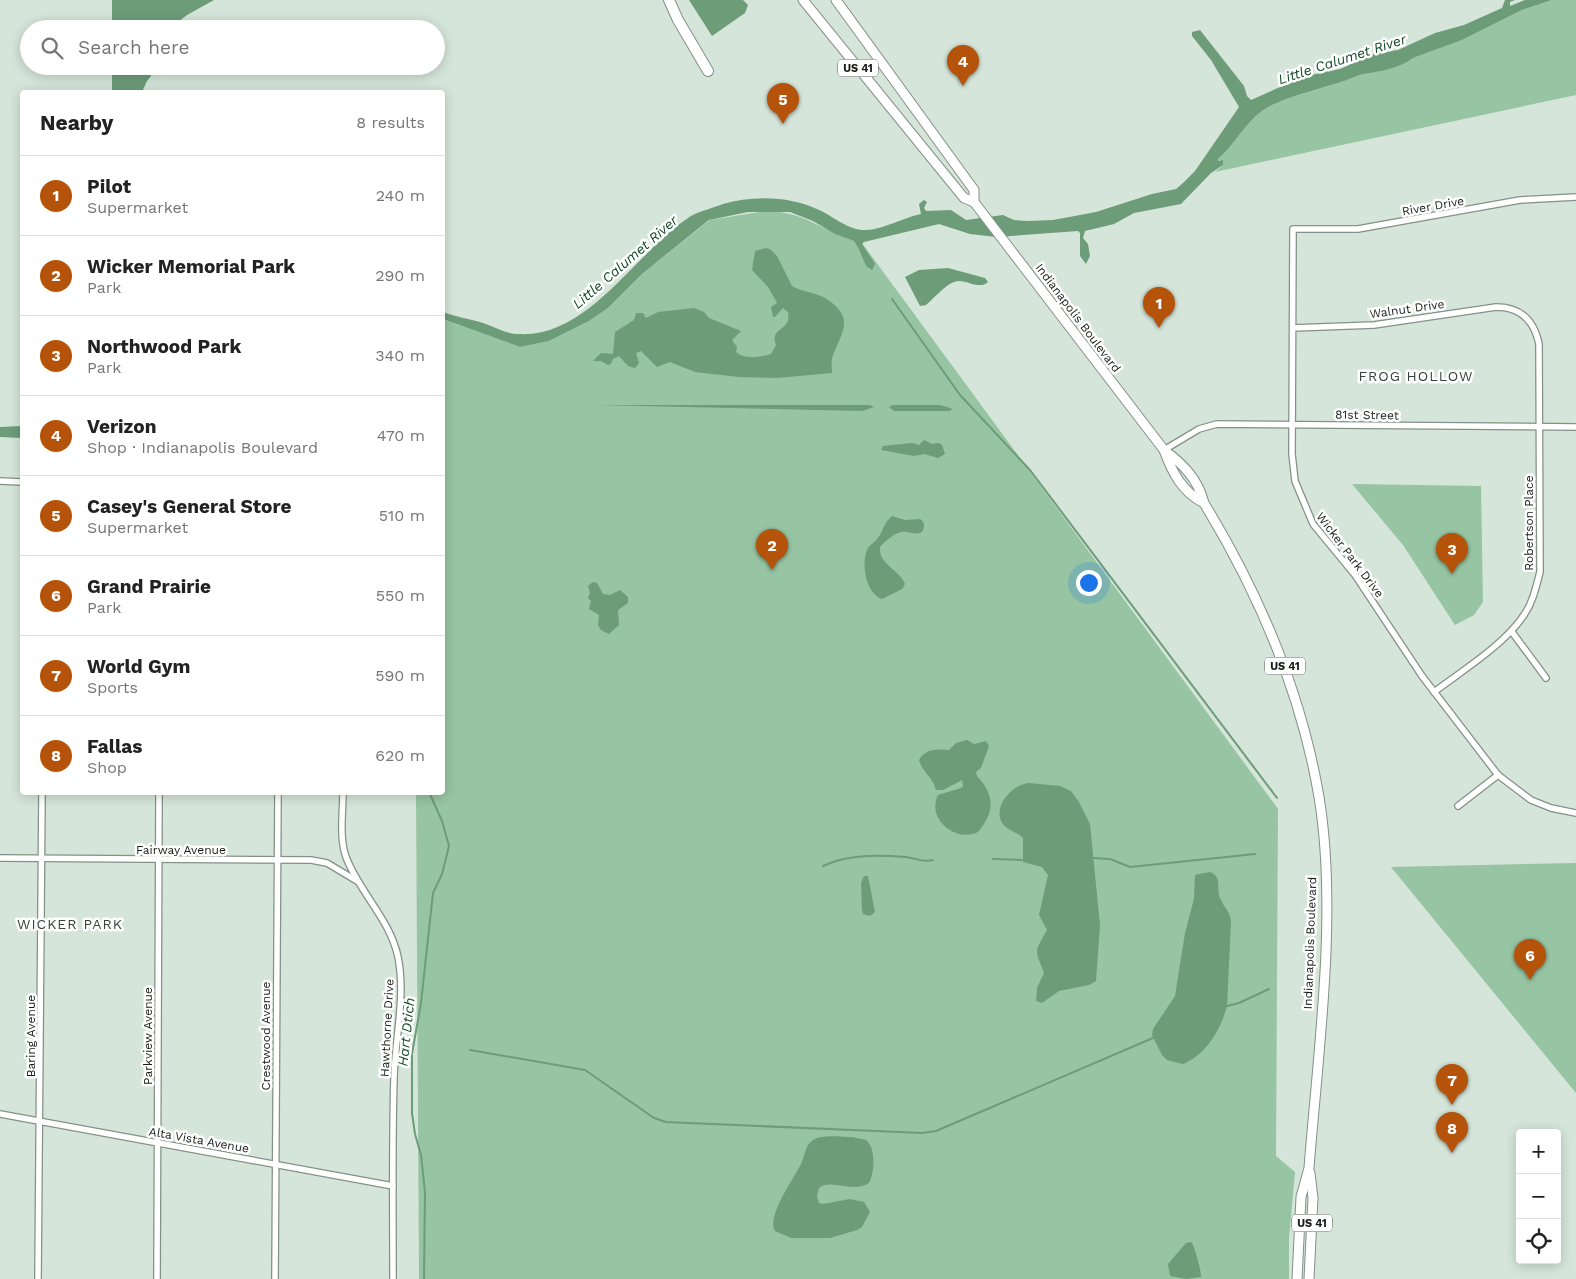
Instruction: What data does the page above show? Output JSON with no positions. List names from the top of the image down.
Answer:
{
  "streets": {
    "highway": ["US 41", "Indianapolis Boulevard"],
    "street": [
      "River Drive",
      "Walnut Drive",
      "81st Street",
      "Robertson Place",
      "Wicker Park Drive",
      "Fairway Avenue",
      "Hawthorne Drive",
      "Baring Avenue",
      "Parkview Avenue",
      "Crestwood Avenue",
      "Alta Vista Avenue"
    ]
  },
  "crossings": [
    ["River Drive", "Wicker Park Drive"],
    ["Walnut Drive", "Robertson Place"],
    ["Walnut Drive", "Wicker Park Drive"],
    ["Indianapolis Boulevard", "81st Street"],
    ["81st Street", "Robertson Place"],
    ["81st Street", "Wicker Park Drive"],
    ["Robertson Place", "Wicker Park Drive"],
    ["Fairway Avenue", "Hawthorne Drive"],
    ["Fairway Avenue", "Baring Avenue"],
    ["Fairway Avenue", "Parkview Avenue"],
    ["Fairway Avenue", "Crestwood Avenue"],
    ["Hawthorne Drive", "Alta Vista Avenue"],
    ["Baring Avenue", "Alta Vista Avenue"],
    ["Parkview Avenue", "Alta Vista Avenue"],
    ["Crestwood Avenue", "Alta Vista Avenue"]
  ],
  "districts": ["FROG HOLLOW", "WICKER PARK"],
  "water": ["Little Calumet River", "Hart Dtich"],
  "page": {
    "search": "Search here",
    "pins": [
      "4",
      "5",
      "1",
      "2",
      "3",
      "6",
      "7",
      "8"
    ],
    "heading": ["Nearby", "8 results"],
    "list": [
      {
        "mark": "1",
        "name": "Pilot",
        "note": "Supermarket",
        "value": "240 m"
      },
      {
        "mark": "2",
        "name": "Wicker Memorial Park",
        "note": "Park",
        "value": "290 m"
      },
      {
        "mark": "3",
        "name": "Northwood Park",
        "note": "Park",
        "value": "340 m"
      },
      {
        "mark": "4",
        "name": "Verizon",
        "note": "Shop · Indianapolis Boulevard",
        "value": "470 m"
      },
      {
        "mark": "5",
        "name": "Casey's General Store",
        "note": "Supermarket",
        "value": "510 m"
      },
      {
        "mark": "6",
        "name": "Grand Prairie",
        "note": "Park",
        "value": "550 m"
      },
      {
        "mark": "7",
        "name": "World Gym",
        "note": "Sports",
        "value": "590 m"
      },
      {
        "mark": "8",
        "name": "Fallas",
        "note": "Shop",
        "value": "620 m"
      }
    ],
    "map_buttons": ["+", "−"]
  }
}
